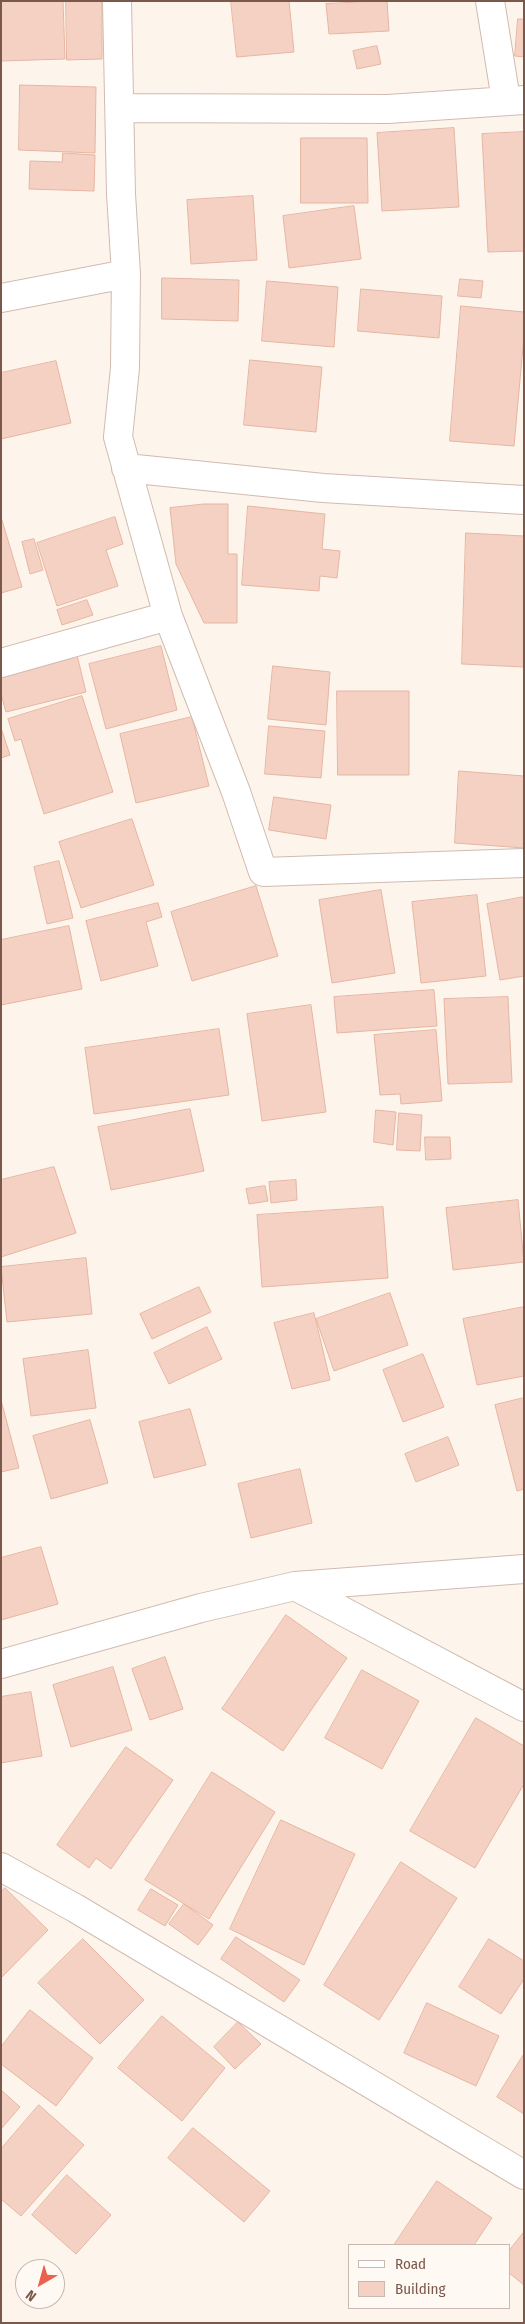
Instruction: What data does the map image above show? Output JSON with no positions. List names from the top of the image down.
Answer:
{
  "legend": ["Road", "Building"],
  "north": "bottom left"
}
